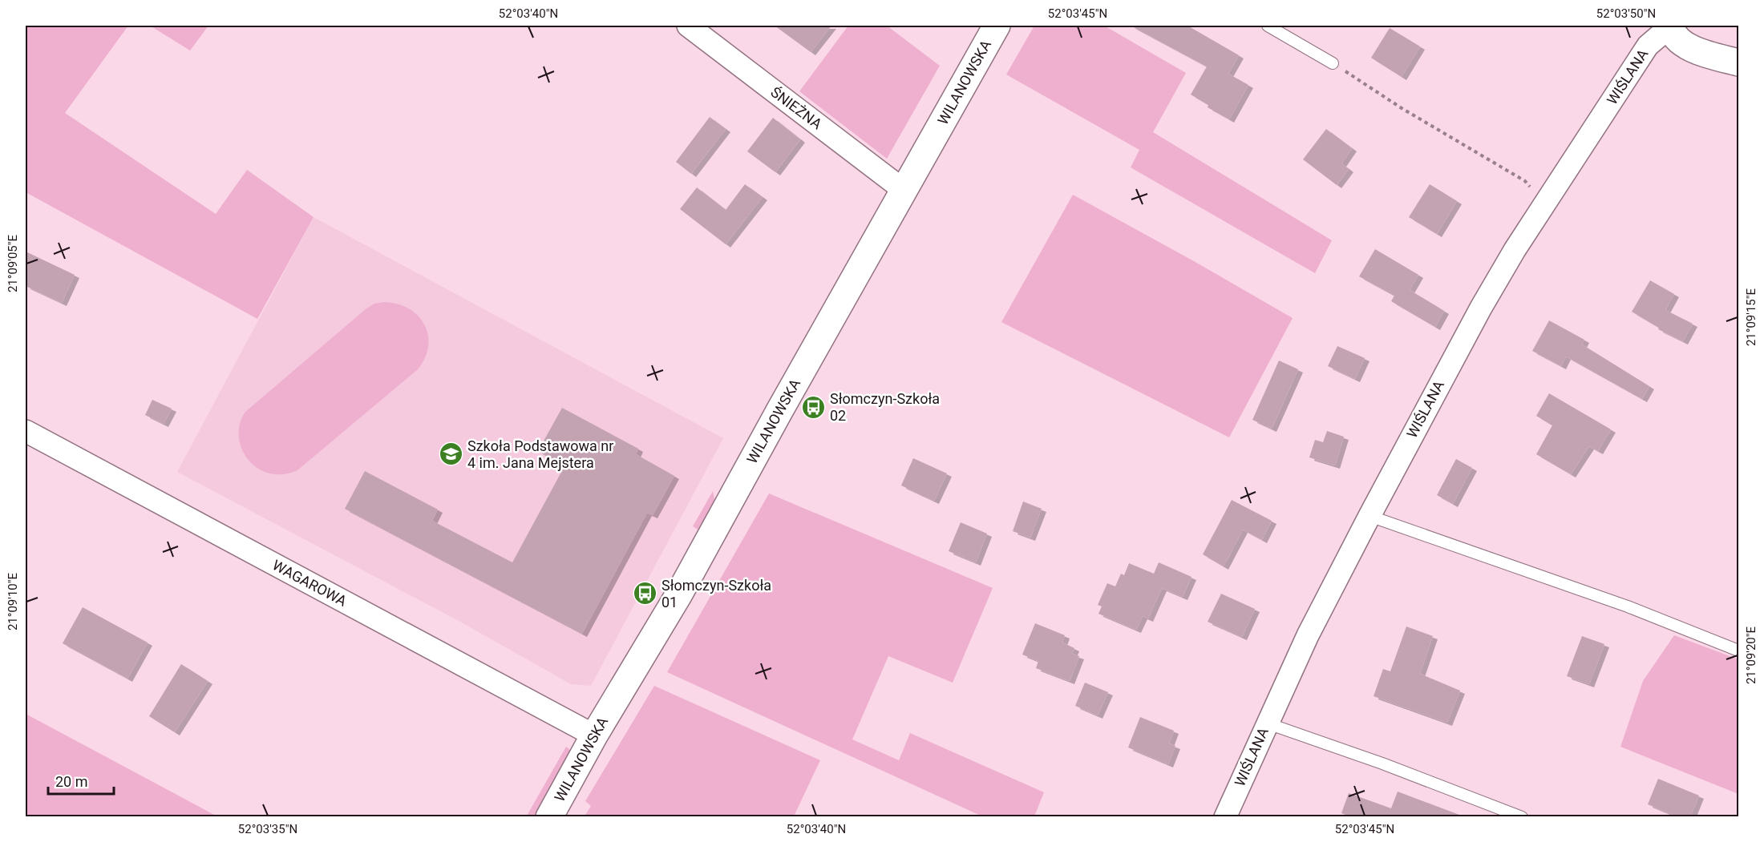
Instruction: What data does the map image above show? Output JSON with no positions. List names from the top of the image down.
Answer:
{
  "streets": {
    "main road": ["WILANOWSKA"],
    "street": ["WIŚLANA", "ŚNIEŻNA", "WAGAROWA"]
  },
  "crossings": [
    ["WILANOWSKA", "ŚNIEŻNA"],
    ["WILANOWSKA", "WAGAROWA"]
  ],
  "places": {
    "bus stop": ["Słomczyn-Szkoła 02", "Słomczyn-Szkoła 01"],
    "school or university": ["Szkoła Podstawowa nr 4 im. Jana Mejstera"]
  },
  "scale_bar": "20 m",
  "coordinates": [
    "52°03'40\"N",
    "52°03'45\"N",
    "52°03'50\"N",
    "21°09'05\"E",
    "21°09'15\"E",
    "21°09'10\"E",
    "21°09'20\"E",
    "52°03'35\"N"
  ]
}
